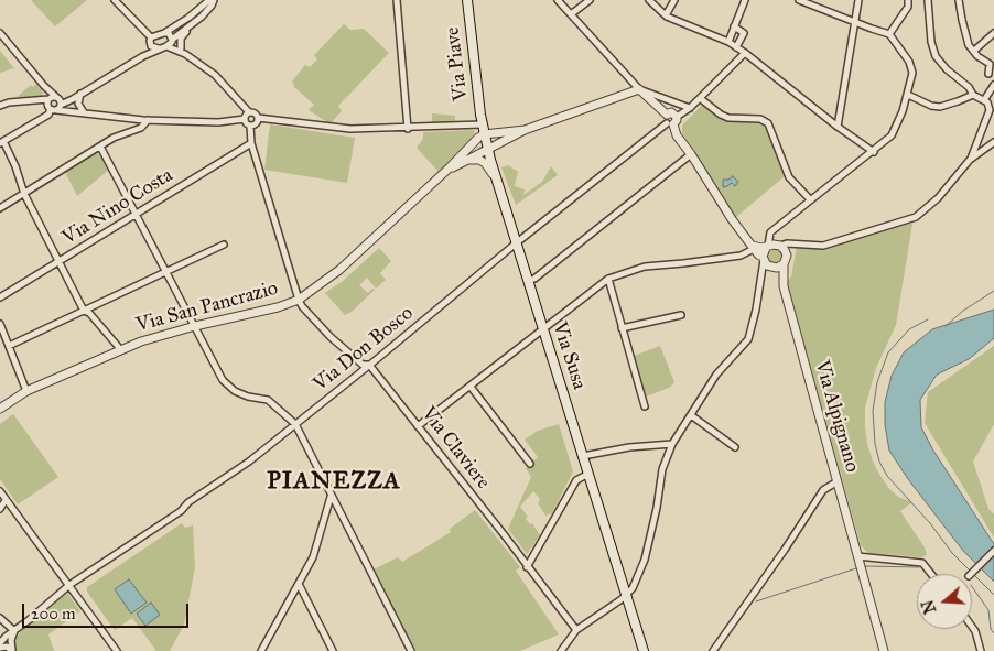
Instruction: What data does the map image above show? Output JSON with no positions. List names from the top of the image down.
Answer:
{
  "streets": {
    "main road": ["Via Piave", "Via Susa"],
    "street": [
      "Via Nino Costa",
      "Via San Pancrazio",
      "Via Don Bosco",
      "Via Alpignano",
      "Via Claviere"
    ]
  },
  "crossings": [
    ["Via Piave", "Via Susa"],
    ["Via San Pancrazio", "Via Susa"],
    ["Via San Pancrazio", "Via Claviere"],
    ["Via Don Bosco", "Via Susa"],
    ["Via Don Bosco", "Via Alpignano"],
    ["Via Don Bosco", "Via Claviere"]
  ],
  "districts": ["PIANEZZA"],
  "scale_bar": "200 m",
  "north": "left"
}
